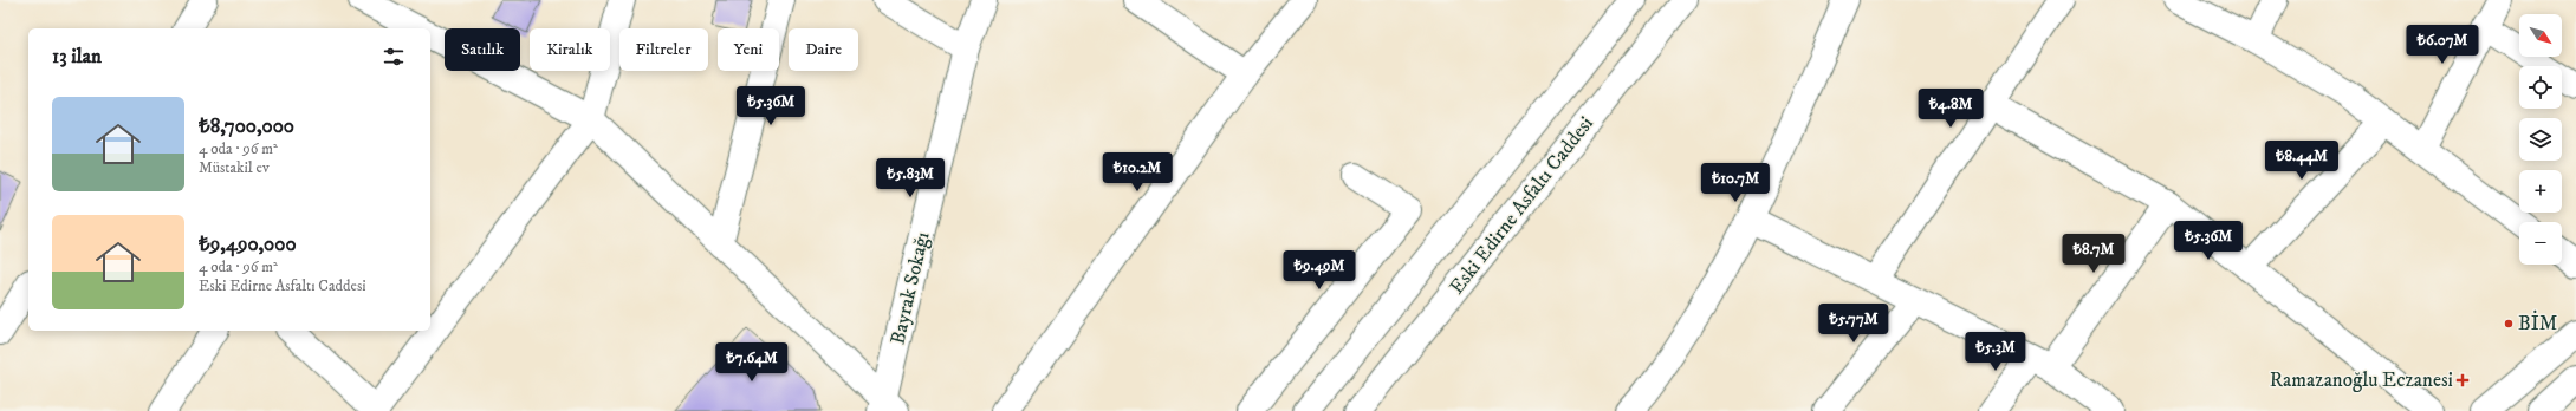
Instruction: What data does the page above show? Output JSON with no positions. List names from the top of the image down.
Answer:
{
  "streets": {
    "main road": ["Eski Edirne Asfaltı Caddesi", "Bayrak Sokağı"]
  },
  "places": {
    "other": ["BİM"],
    "health": ["Ramazanoğlu Eczanesi"]
  },
  "north": "bottom right",
  "page": {
    "map_buttons": ["+", "−"],
    "price": [
      "₺6.07M",
      "₺5.36M",
      "₺4.8M",
      "₺8.44M",
      "₺10.2M",
      "₺5.83M",
      "₺10.7M",
      "₺5.36M",
      "₺8.7M",
      "₺9.49M",
      "₺5.77M",
      "₺5.3M",
      "₺7.64M"
    ],
    "chip": [
      "Satılık",
      "Kiralık",
      "Filtreler",
      "Yeni",
      "Daire"
    ],
    "heading": "13 ilan",
    "list": [
      {
        "name": "₺8,700,000",
        "note": "4 oda · 96 m² · Müstakil ev"
      },
      {
        "name": "₺9,490,000",
        "note": "4 oda · 96 m² · Eski Edirne Asfaltı Caddesi"
      }
    ]
  }
}
